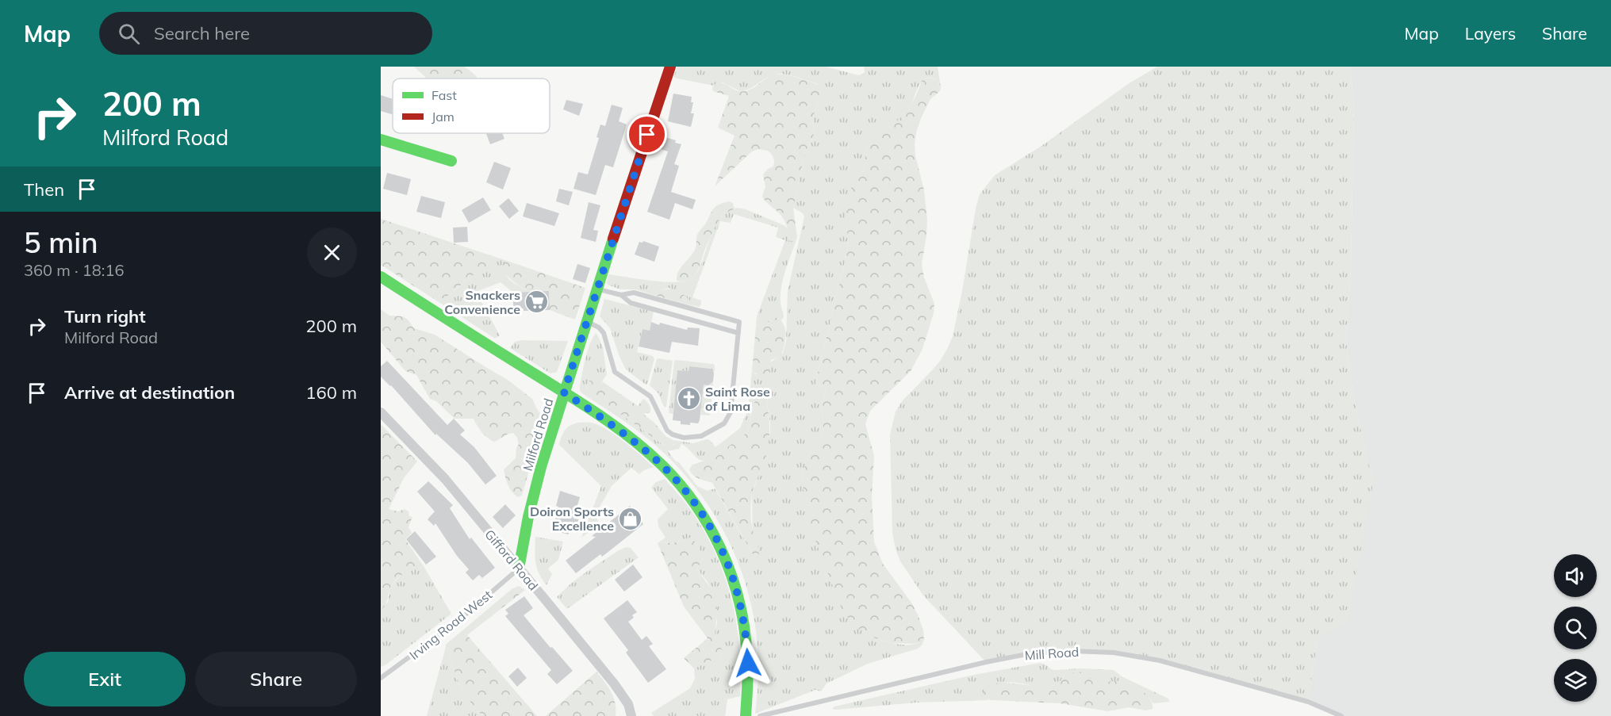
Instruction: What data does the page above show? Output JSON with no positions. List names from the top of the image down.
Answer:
{
  "streets": {
    "street": ["Milford Road", "Gifford Road"],
    "lane": ["Irving Road West", "Mill Road"]
  },
  "crossings": [
    ["Milford Road", "Gifford Road"],
    ["Milford Road", "Irving Road West"],
    ["Gifford Road", "Irving Road West"]
  ],
  "places": {
    "supermarket": ["Snackers Convenience"],
    "church": ["Saint Rose of Lima"],
    "shop": ["Doiron Sports Excellence"]
  },
  "legend": ["Fast", "Jam"],
  "page": {
    "header": "Map",
    "search": "Search here",
    "nav": ["Map", "Layers", "Share"],
    "turn": ["200 m", "Milford Road"],
    "then": "Then",
    "heading": ["5 min", "360 m · 18:16"],
    "list": [
      {
        "name": "Turn right",
        "note": "Milford Road",
        "value": "200 m"
      },
      {
        "name": "Arrive at destination",
        "value": "160 m"
      }
    ],
    "buttons": ["Exit", "Share"]
  }
}
